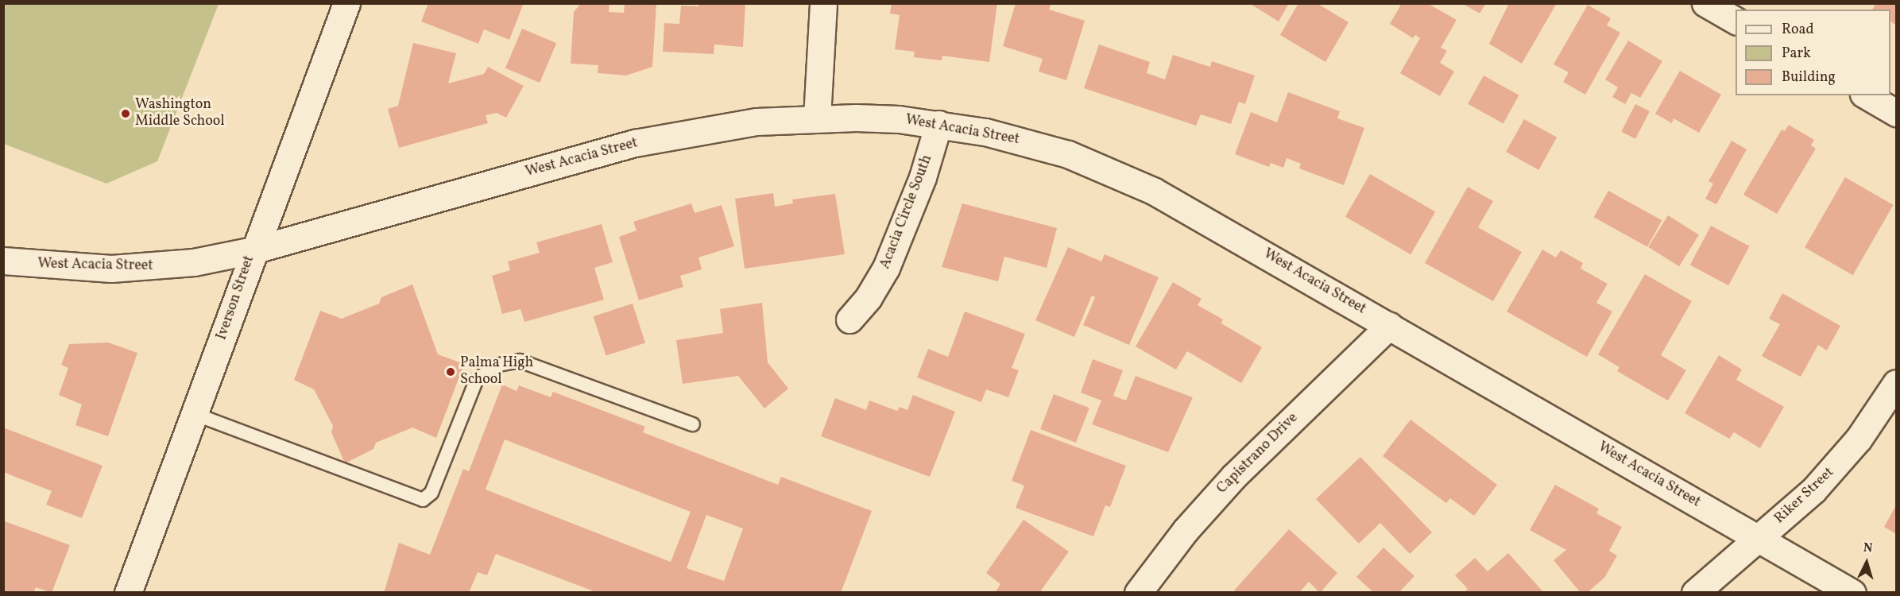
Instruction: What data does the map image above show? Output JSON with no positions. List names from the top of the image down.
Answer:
{
  "streets": {
    "street": [
      "West Acacia Street",
      "Acacia Circle South",
      "Iverson Street",
      "Capistrano Drive",
      "Riker Street"
    ]
  },
  "crossings": [
    ["West Acacia Street", "Acacia Circle South"],
    ["West Acacia Street", "Iverson Street"],
    ["West Acacia Street", "Capistrano Drive"],
    ["West Acacia Street", "Riker Street"]
  ],
  "places": ["Washington Middle School", "Palma High School"],
  "legend": ["Road", "Park", "Building"],
  "north": "top"
}
